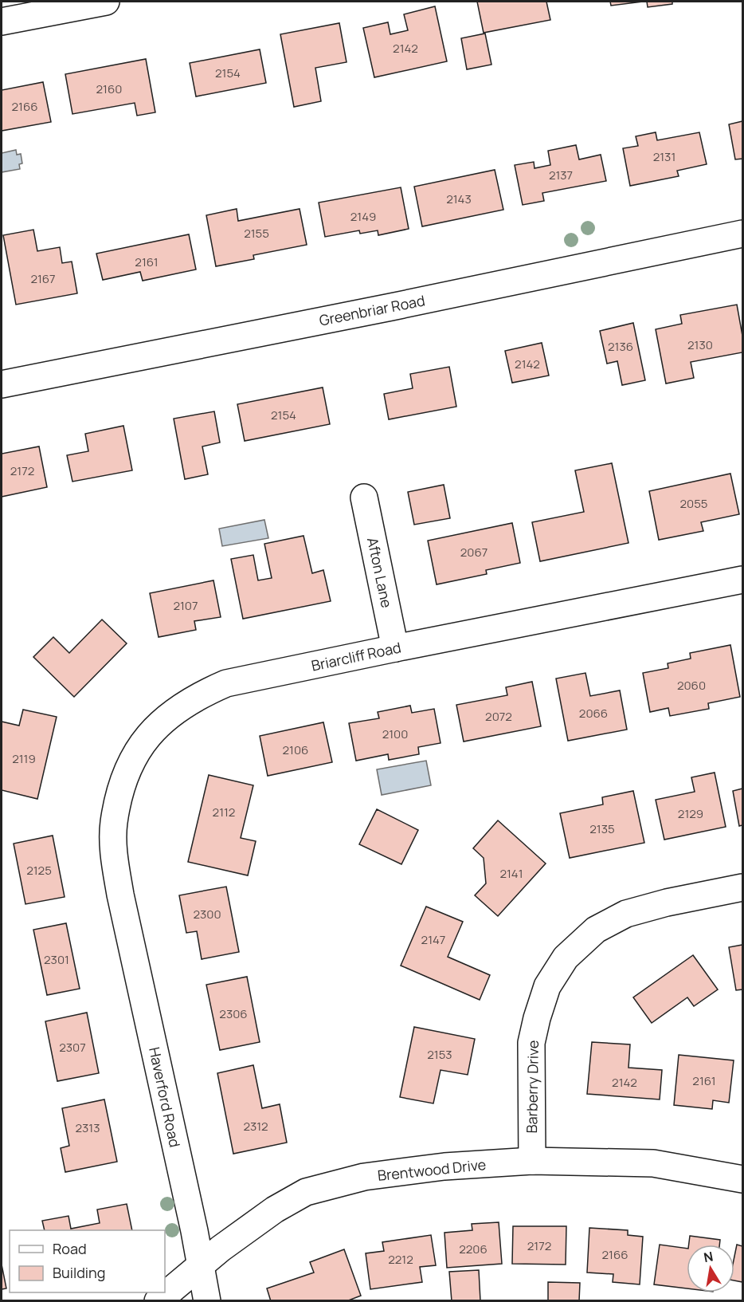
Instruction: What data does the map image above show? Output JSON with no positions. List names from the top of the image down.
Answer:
{
  "streets": {
    "street": [
      "Greenbriar Road",
      "Afton Lane",
      "Briarcliff Road",
      "Barberry Drive",
      "Haverford Road",
      "Brentwood Drive"
    ]
  },
  "crossings": [
    ["Afton Lane", "Briarcliff Road"],
    ["Briarcliff Road", "Haverford Road"],
    ["Barberry Drive", "Brentwood Drive"],
    ["Haverford Road", "Brentwood Drive"]
  ],
  "house_numbers": [
    "2142",
    "2154",
    "2160",
    "2166",
    "2131",
    "2137",
    "2143",
    "2149",
    "2155",
    "2161",
    "2167",
    "2130",
    "2136",
    "2142",
    "2154",
    "2172",
    "2055",
    "2067",
    "2107",
    "2060",
    "2066",
    "2072",
    "2100",
    "2106",
    "2119",
    "2112",
    "2129",
    "2135",
    "2125",
    "2141",
    "2300",
    "2147",
    "2301",
    "2306",
    "2307",
    "2153",
    "2161",
    "2142",
    "2312",
    "2313",
    "2172",
    "2206",
    "2166",
    "2212"
  ],
  "legend": ["Road", "Building"],
  "north": "top"
}
